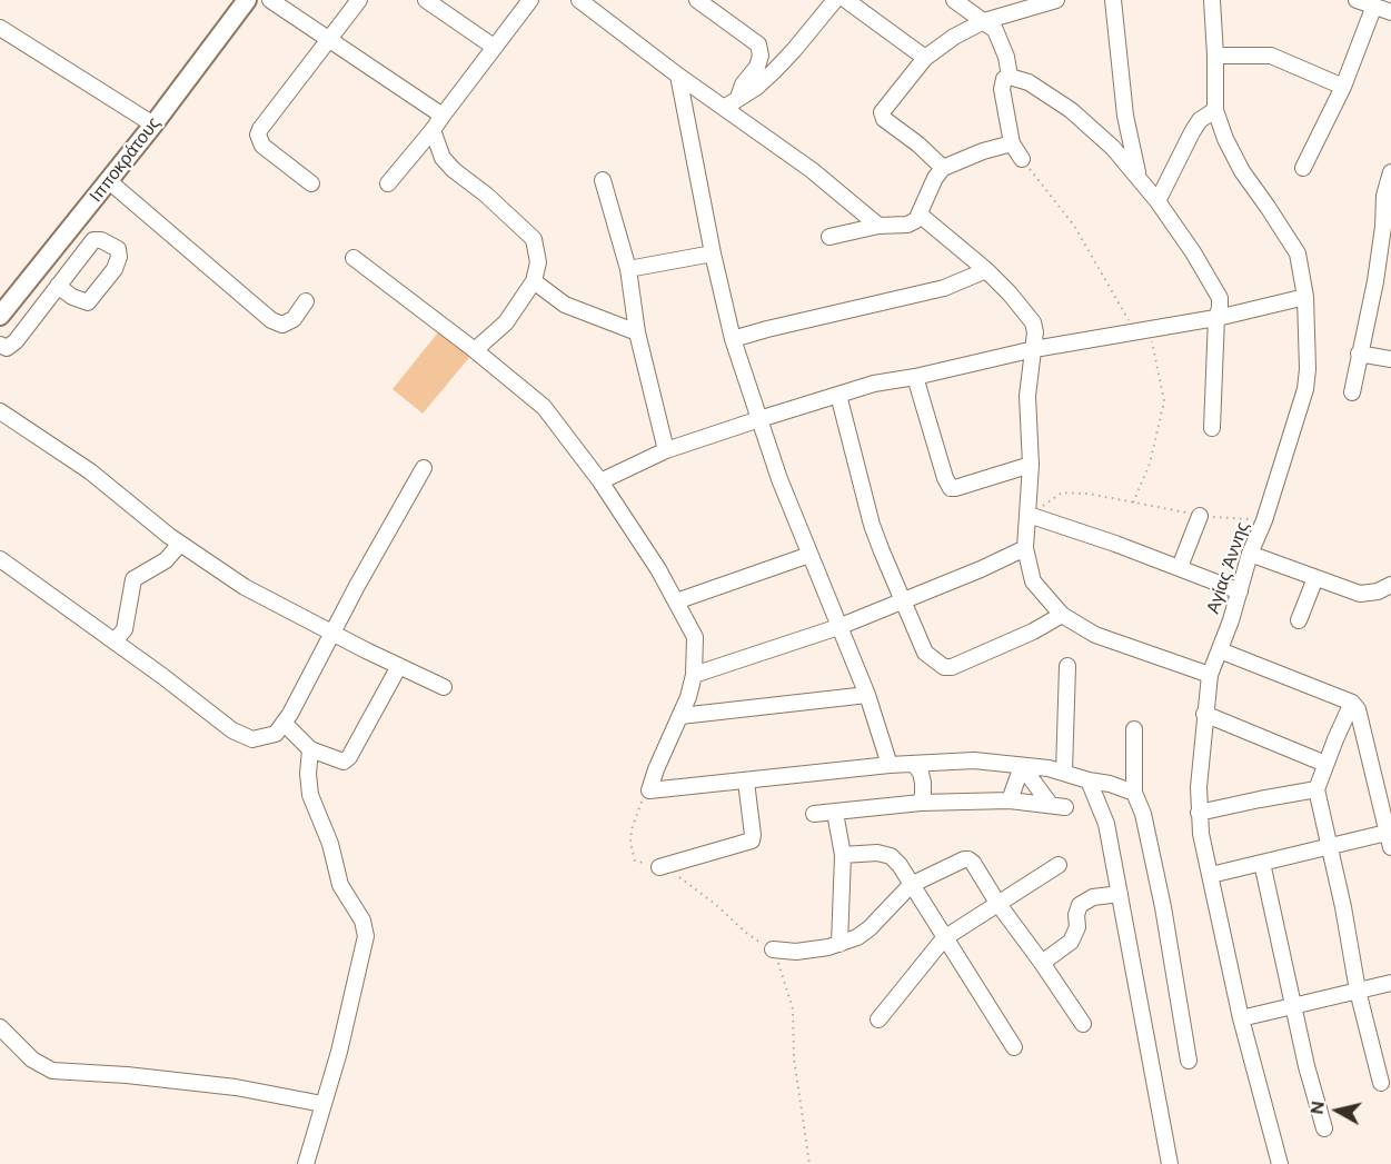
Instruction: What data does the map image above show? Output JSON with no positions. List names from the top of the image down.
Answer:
{
  "streets": {
    "main road": ["Ιπποκράτους"],
    "street": ["Αγίας Άννης"]
  },
  "north": "left"
}
